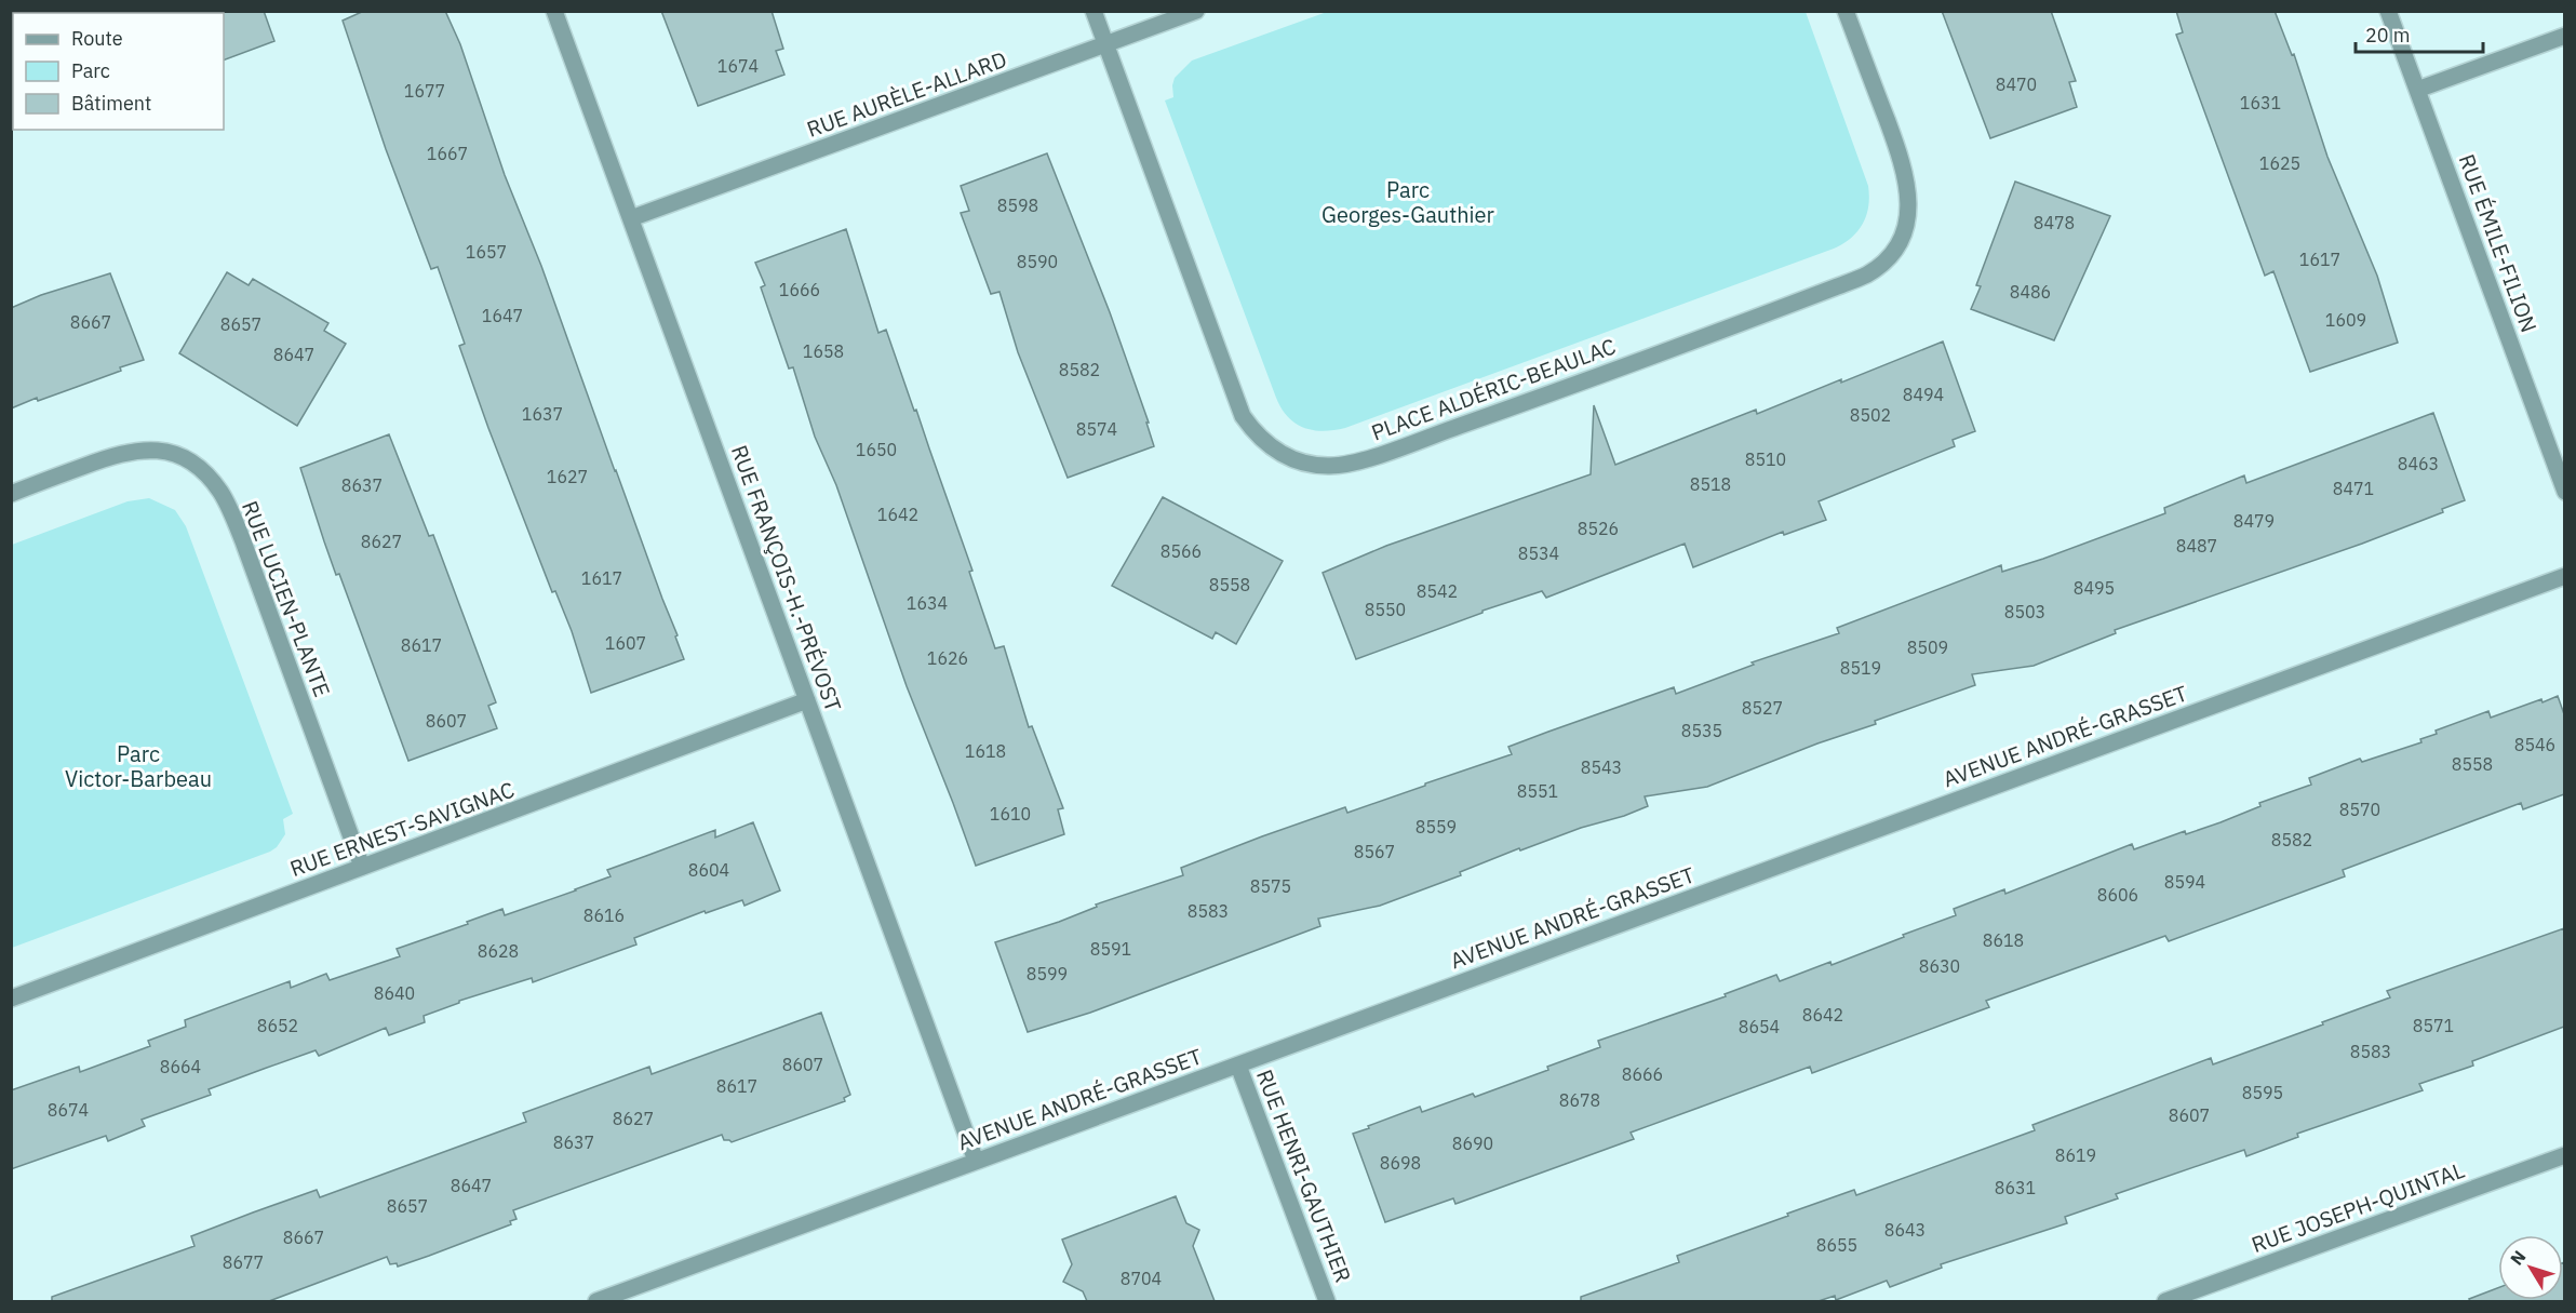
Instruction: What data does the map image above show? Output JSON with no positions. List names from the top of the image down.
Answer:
{
  "streets": {
    "street": [
      "RUE AURÈLE-ALLARD",
      "RUE ÉMILE-FILION",
      "PLACE ALDÉRIC-BEAULAC",
      "RUE FRANÇOIS-H.-PRÉVOST",
      "RUE LUCIEN-PLANTE",
      "AVENUE ANDRÉ-GRASSET",
      "RUE ERNEST-SAVIGNAC",
      "RUE HENRI-GAUTHIER",
      "RUE JOSEPH-QUINTAL"
    ]
  },
  "crossings": [
    ["RUE AURÈLE-ALLARD", "PLACE ALDÉRIC-BEAULAC"],
    ["RUE AURÈLE-ALLARD", "RUE FRANÇOIS-H.-PRÉVOST"],
    ["RUE FRANÇOIS-H.-PRÉVOST", "AVENUE ANDRÉ-GRASSET"],
    ["RUE FRANÇOIS-H.-PRÉVOST", "RUE ERNEST-SAVIGNAC"],
    ["RUE LUCIEN-PLANTE", "RUE ERNEST-SAVIGNAC"],
    ["AVENUE ANDRÉ-GRASSET", "RUE HENRI-GAUTHIER"]
  ],
  "parks": ["Parc Georges-Gauthier", "Parc Victor-Barbeau"],
  "house_numbers": [
    "1674",
    "8470",
    "1677",
    "1631",
    "1667",
    "1625",
    "8598",
    "8478",
    "1657",
    "1617",
    "8590",
    "1666",
    "8486",
    "1647",
    "1609",
    "8667",
    "8657",
    "1658",
    "8647",
    "8582",
    "8494",
    "1637",
    "8502",
    "8574",
    "1650",
    "8510",
    "8463",
    "1627",
    "8518",
    "8637",
    "8471",
    "1642",
    "8479",
    "8526",
    "8627",
    "8487",
    "8566",
    "8534",
    "1617",
    "8558",
    "8495",
    "8542",
    "1634",
    "8550",
    "8503",
    "1607",
    "8617",
    "8509",
    "1626",
    "8519",
    "8527",
    "8607",
    "8535",
    "8546",
    "1618",
    "8558",
    "8543",
    "8551",
    "8570",
    "1610",
    "8559",
    "8582",
    "8567",
    "8604",
    "8594",
    "8575",
    "8606",
    "8583",
    "8616",
    "8618",
    "8591",
    "8628",
    "8630",
    "8599",
    "8640",
    "8642",
    "8652",
    "8571",
    "8654",
    "8583",
    "8607",
    "8664",
    "8666",
    "8617",
    "8595",
    "8678",
    "8674",
    "8607",
    "8627",
    "8637",
    "8690",
    "8619",
    "8698",
    "8647",
    "8631",
    "8657",
    "8643",
    "8667",
    "8655",
    "8677",
    "8704"
  ],
  "legend": ["Route", "Parc", "Bâtiment"],
  "scale_bar": "20 m",
  "north": "top left"
}
